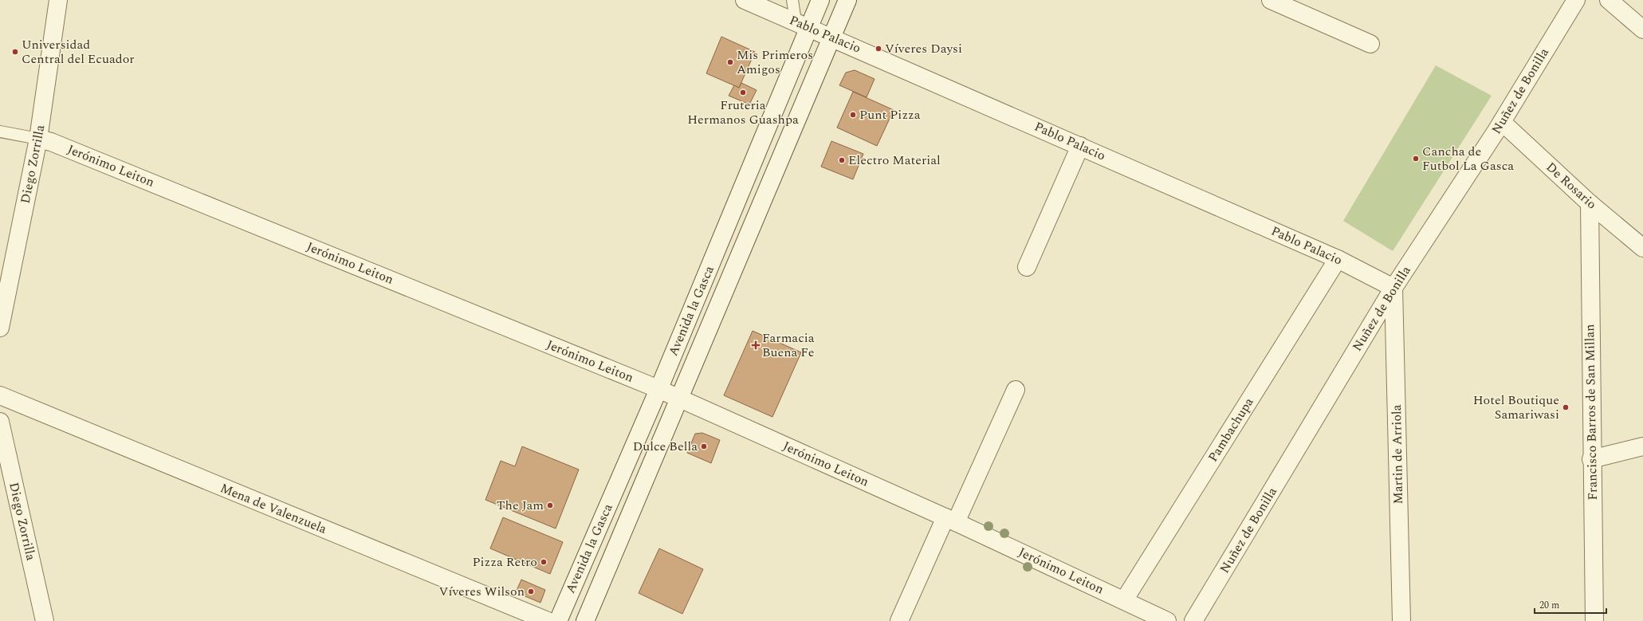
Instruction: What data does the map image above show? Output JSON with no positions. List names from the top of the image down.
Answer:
{
  "streets": {
    "street": [
      "Pablo Palacio",
      "Nuñez de Bonilla",
      "Diego Zorrilla",
      "Jerónimo Leiton",
      "De Rosario",
      "Avenida la Gasca",
      "Francisco Barros de San Millan",
      "Pambachupa",
      "Martin de Arriola",
      "Mena de Valenzuela"
    ]
  },
  "crossings": [
    ["Pablo Palacio", "Nuñez de Bonilla"],
    ["Pablo Palacio", "Avenida la Gasca"],
    ["Pablo Palacio", "Pambachupa"],
    ["Pablo Palacio", "Martin de Arriola"],
    ["Nuñez de Bonilla", "De Rosario"],
    ["Nuñez de Bonilla", "Martin de Arriola"],
    ["Diego Zorrilla", "Jerónimo Leiton"],
    ["Jerónimo Leiton", "Avenida la Gasca"],
    ["Jerónimo Leiton", "Pambachupa"],
    ["De Rosario", "Francisco Barros de San Millan"]
  ],
  "places": {
    "other": [
      "Víveres Daysi",
      "Universidad Central del Ecuador",
      "Mis Primeros Amigos",
      "Fruteria Hermanos Guashpa",
      "Punt Pizza",
      "Cancha de Futbol La Gasca",
      "Electro Material",
      "Hotel Boutique Samariwasi",
      "Dulce Bella",
      "The Jam",
      "Pizza Retro",
      "Víveres Wilson"
    ],
    "health": ["Farmacia Buena Fe"]
  },
  "scale_bar": "20 m"
}
